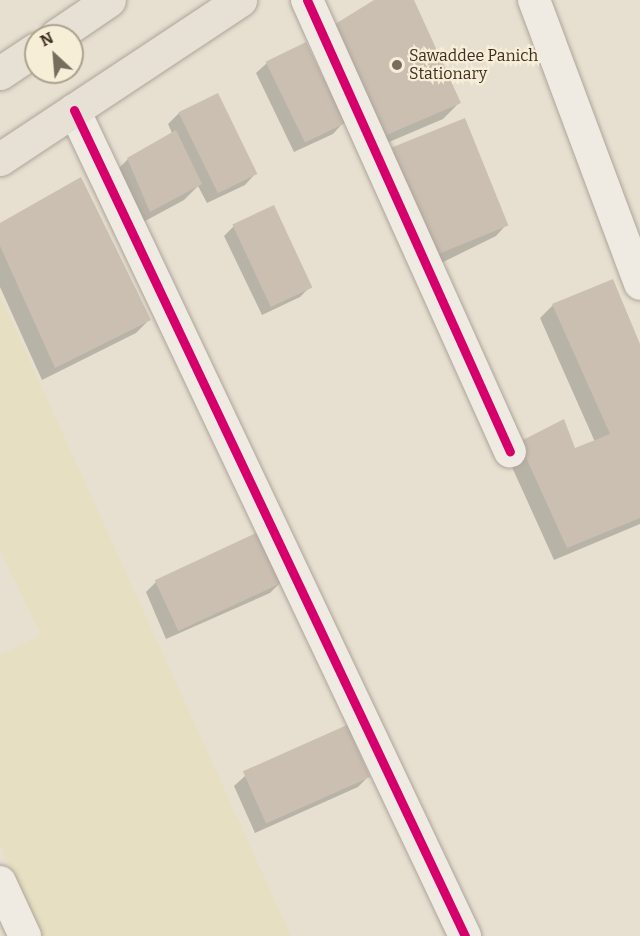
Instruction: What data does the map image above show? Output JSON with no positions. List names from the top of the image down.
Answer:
{
  "places": ["Sawaddee Panich Stationary"],
  "north": "top left"
}
